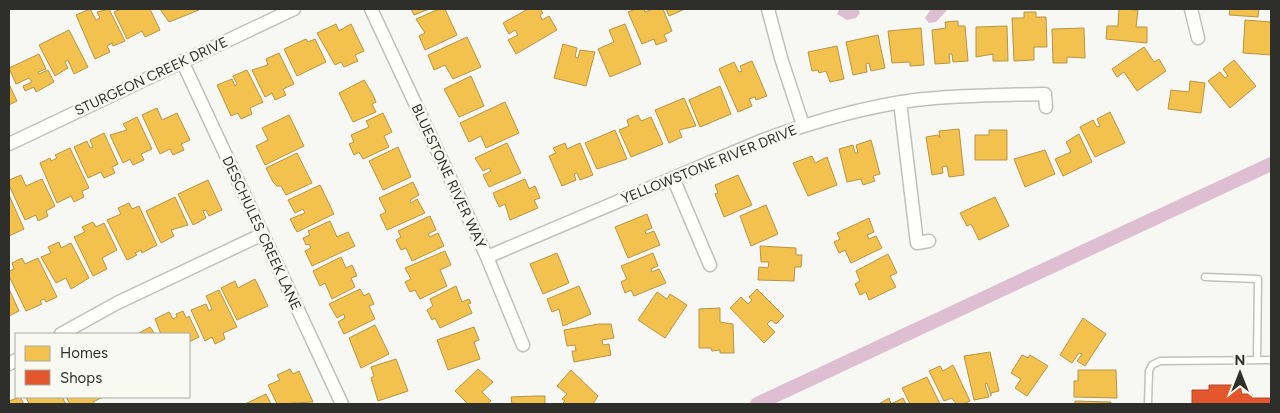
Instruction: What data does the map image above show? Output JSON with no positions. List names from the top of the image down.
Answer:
{
  "streets": {
    "street": [
      "STURGEON CREEK DRIVE",
      "YELLOWSTONE RIVER DRIVE",
      "BLUESTONE RIVER WAY",
      "DESCHULES CREEK LANE"
    ]
  },
  "crossings": [
    ["STURGEON CREEK DRIVE", "DESCHULES CREEK LANE"],
    ["YELLOWSTONE RIVER DRIVE", "BLUESTONE RIVER WAY"]
  ],
  "legend": ["Homes", "Shops"],
  "north": "top"
}
